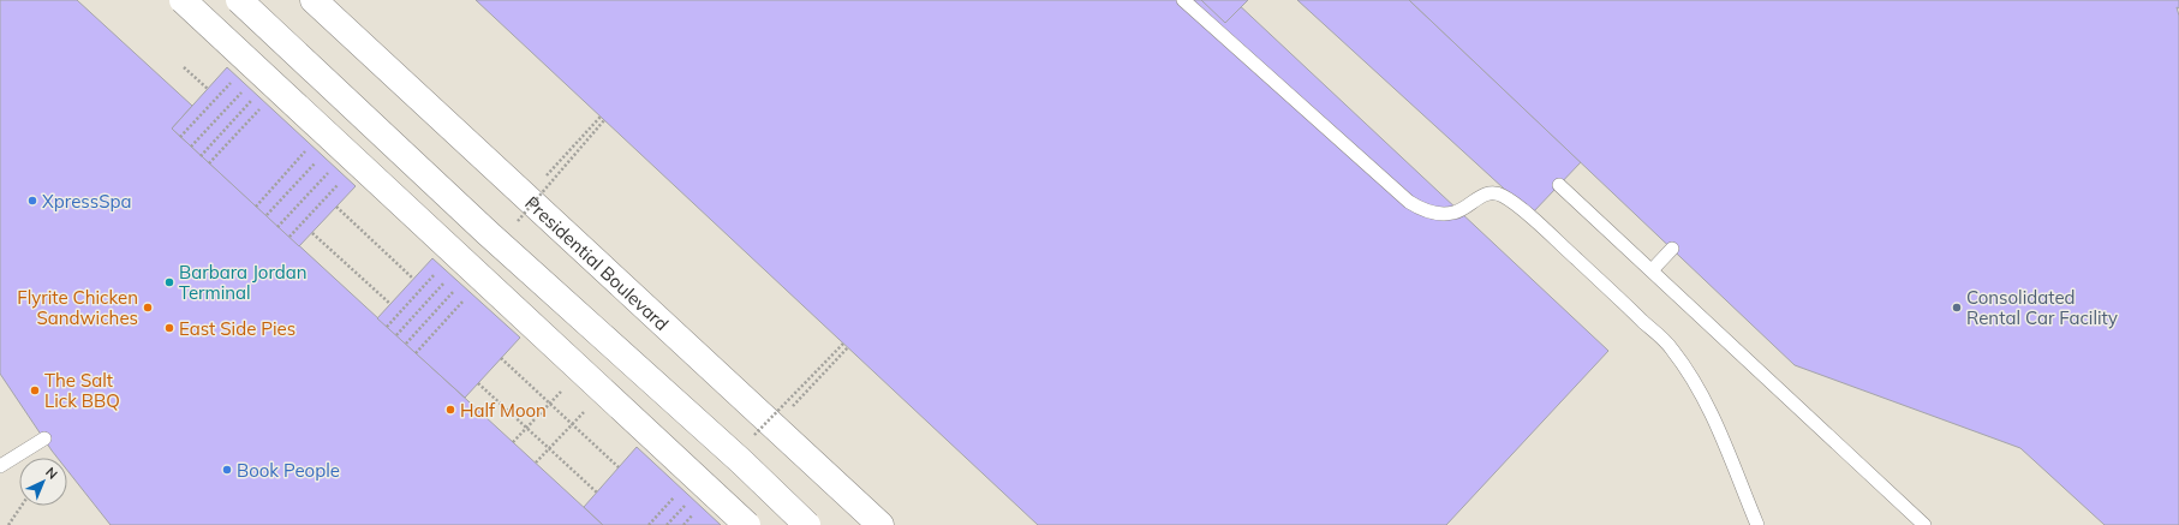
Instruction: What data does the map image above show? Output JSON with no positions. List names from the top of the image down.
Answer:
{
  "streets": {
    "main road": ["Presidential Boulevard"]
  },
  "places": [
    "XpressSpa",
    "Barbara Jordan Terminal",
    "Flyrite Chicken Sandwiches",
    "Consolidated Rental Car Facility",
    "East Side Pies",
    "The Salt Lick BBQ",
    "Half Moon",
    "Book People"
  ],
  "north": "top right"
}
